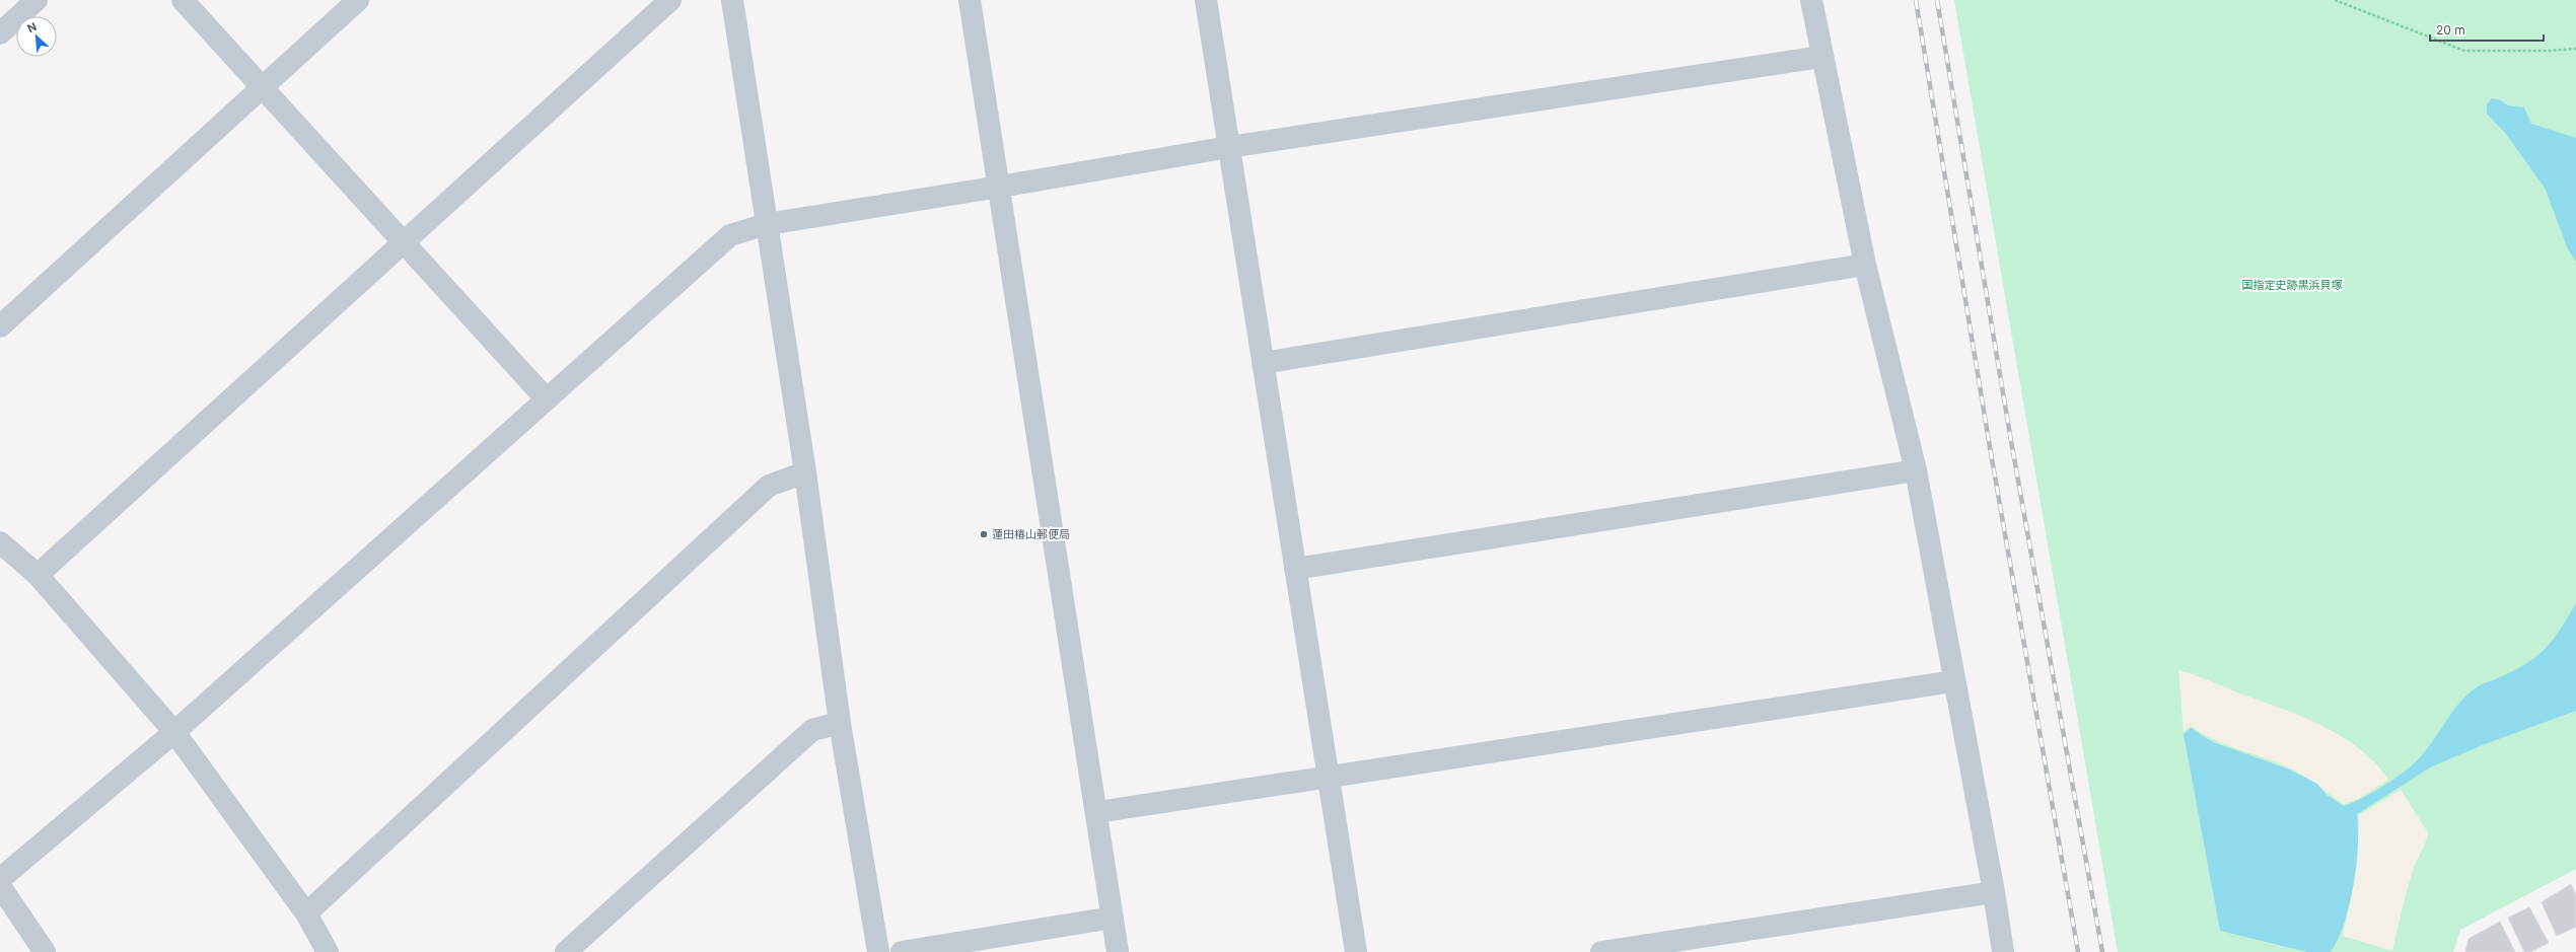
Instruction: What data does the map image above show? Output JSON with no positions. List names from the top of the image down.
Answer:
{
  "parks": ["国指定史跡黒浜貝塚"],
  "places": ["蓮田椿山郵便局"],
  "scale_bar": "20 m",
  "north": "top left"
}
